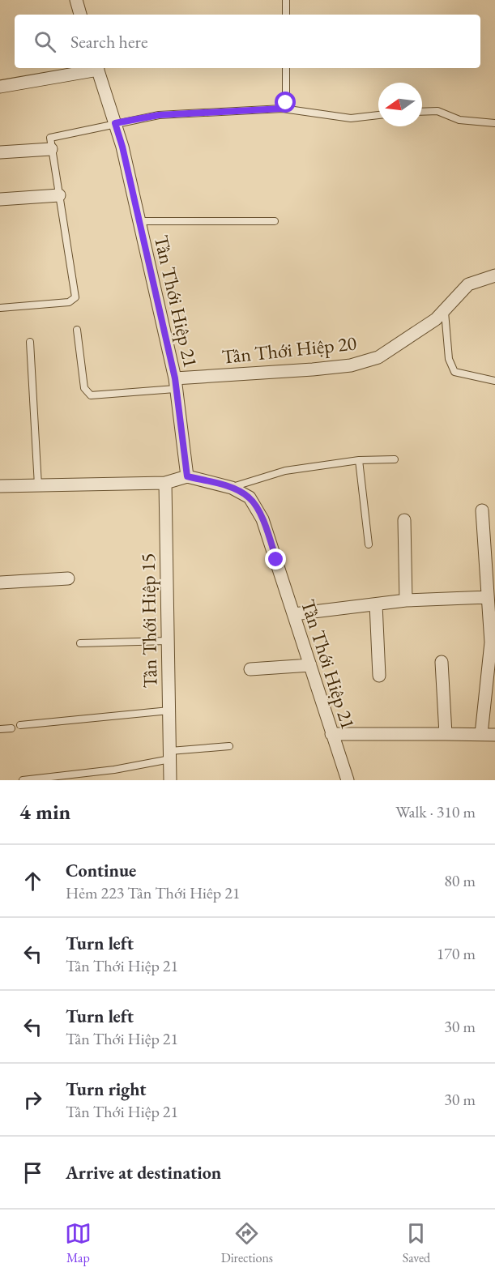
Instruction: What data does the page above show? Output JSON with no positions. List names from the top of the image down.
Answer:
{
  "streets": {
    "street": ["Tân Thới Hiệp 21", "Tân Thới Hiệp 20", "Tân Thới Hiệp 15"]
  },
  "crossings": [
    ["Tân Thới Hiệp 21", "Tân Thới Hiệp 20"]
  ],
  "north": "left",
  "page": {
    "search": "Search here",
    "heading": ["4 min", "Walk · 310 m"],
    "list": [
      ["Continue", "Hẻm 223 Tân Thới Hiêp 21", "80 m"],
      ["Turn left", "Tân Thới Hiệp 21", "170 m"],
      ["Turn left", "Tân Thới Hiệp 21", "30 m"],
      ["Turn right", "Tân Thới Hiệp 21", "30 m"],
      "Arrive at destination"
    ],
    "nav": ["Map", "Directions", "Saved"]
  }
}
